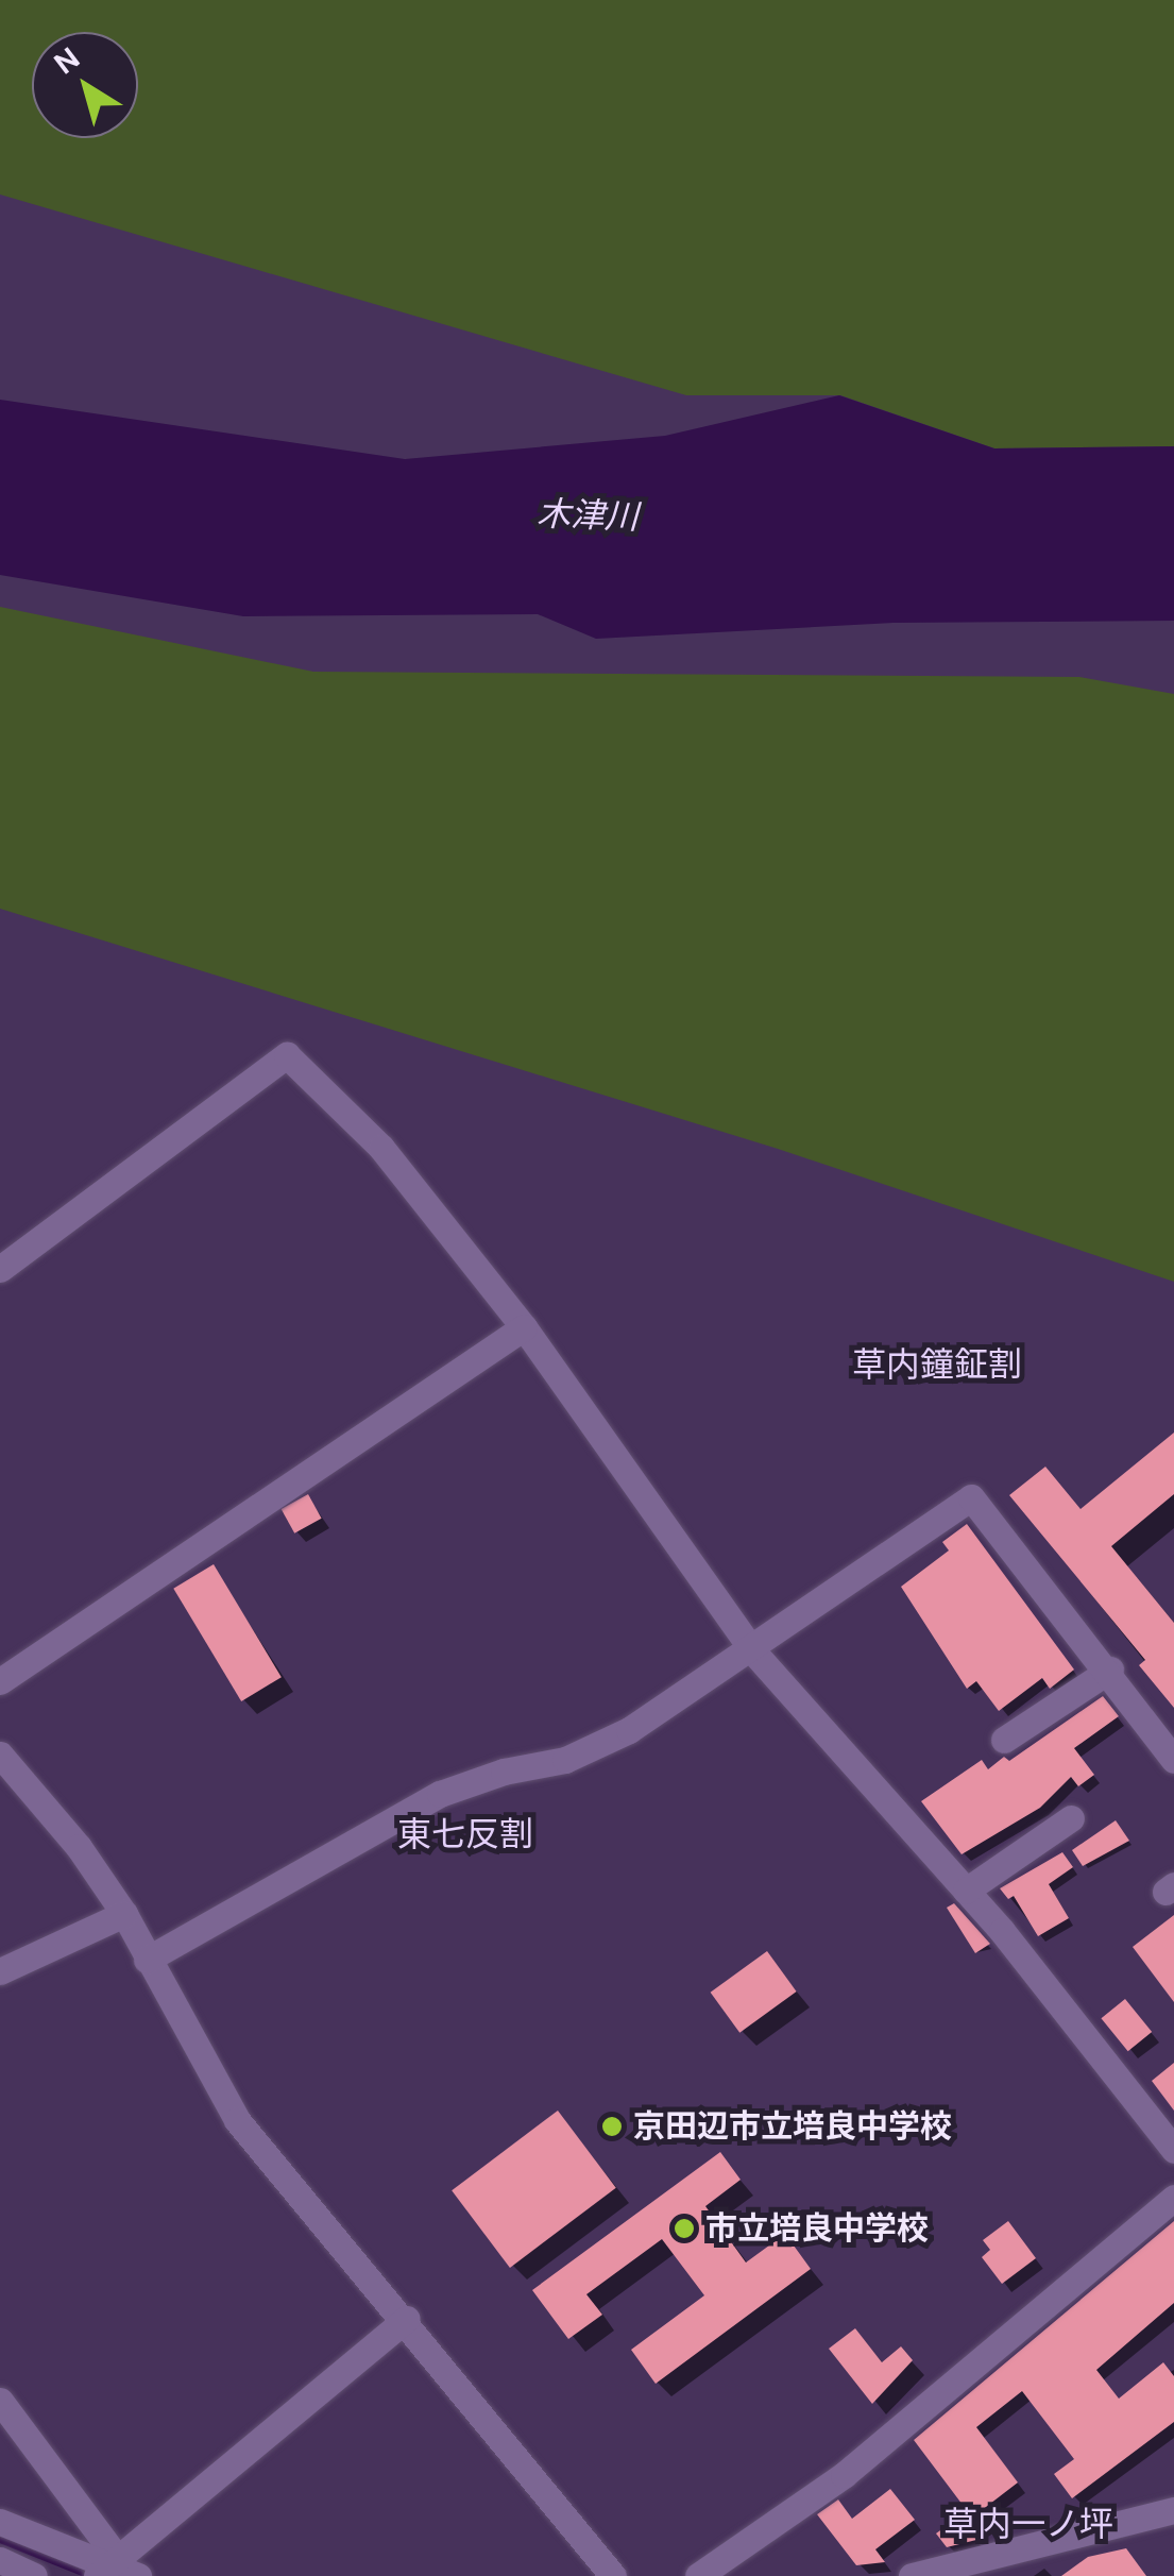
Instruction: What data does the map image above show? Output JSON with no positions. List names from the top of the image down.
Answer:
{
  "districts": ["草内鐘鉦割", "東七反割", "草内一ノ坪"],
  "water": ["木津川"],
  "places": ["京田辺市立培良中学校", "市立培良中学校"],
  "north": "top left"
}
